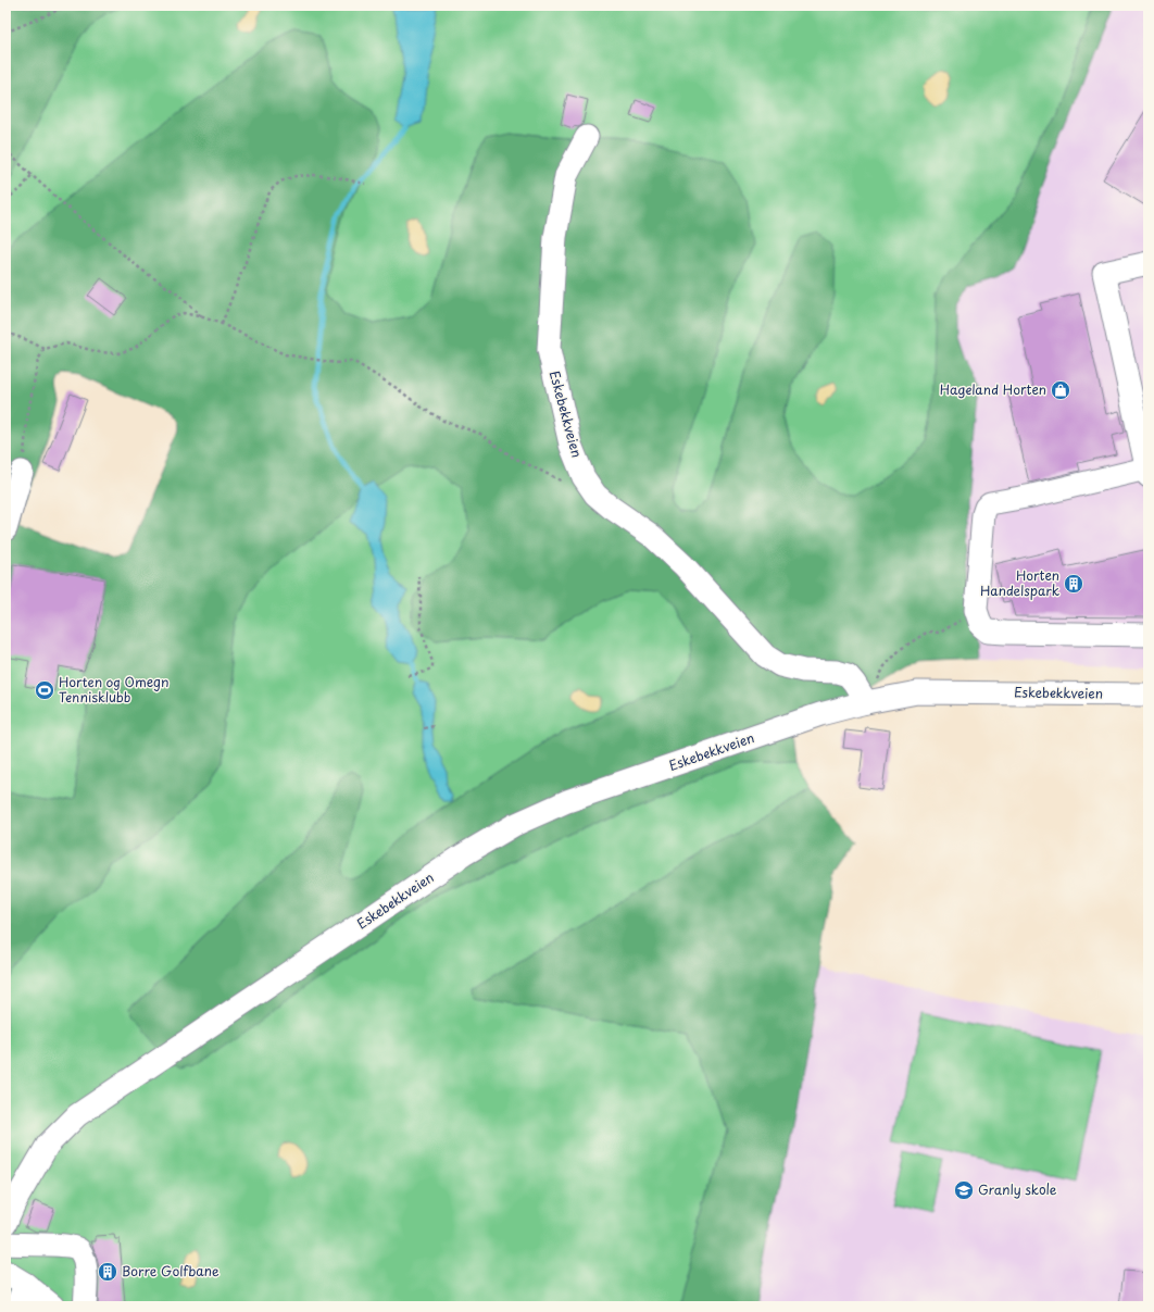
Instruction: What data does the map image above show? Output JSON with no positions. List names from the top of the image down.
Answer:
{
  "streets": {
    "street": ["Eskebekkveien"]
  },
  "places": {
    "shop": ["Hageland Horten"],
    "building": ["Horten Handelspark", "Borre Golfbane"],
    "sports": ["Horten og Omegn Tennisklubb"],
    "school or university": ["Granly skole"]
  }
}
